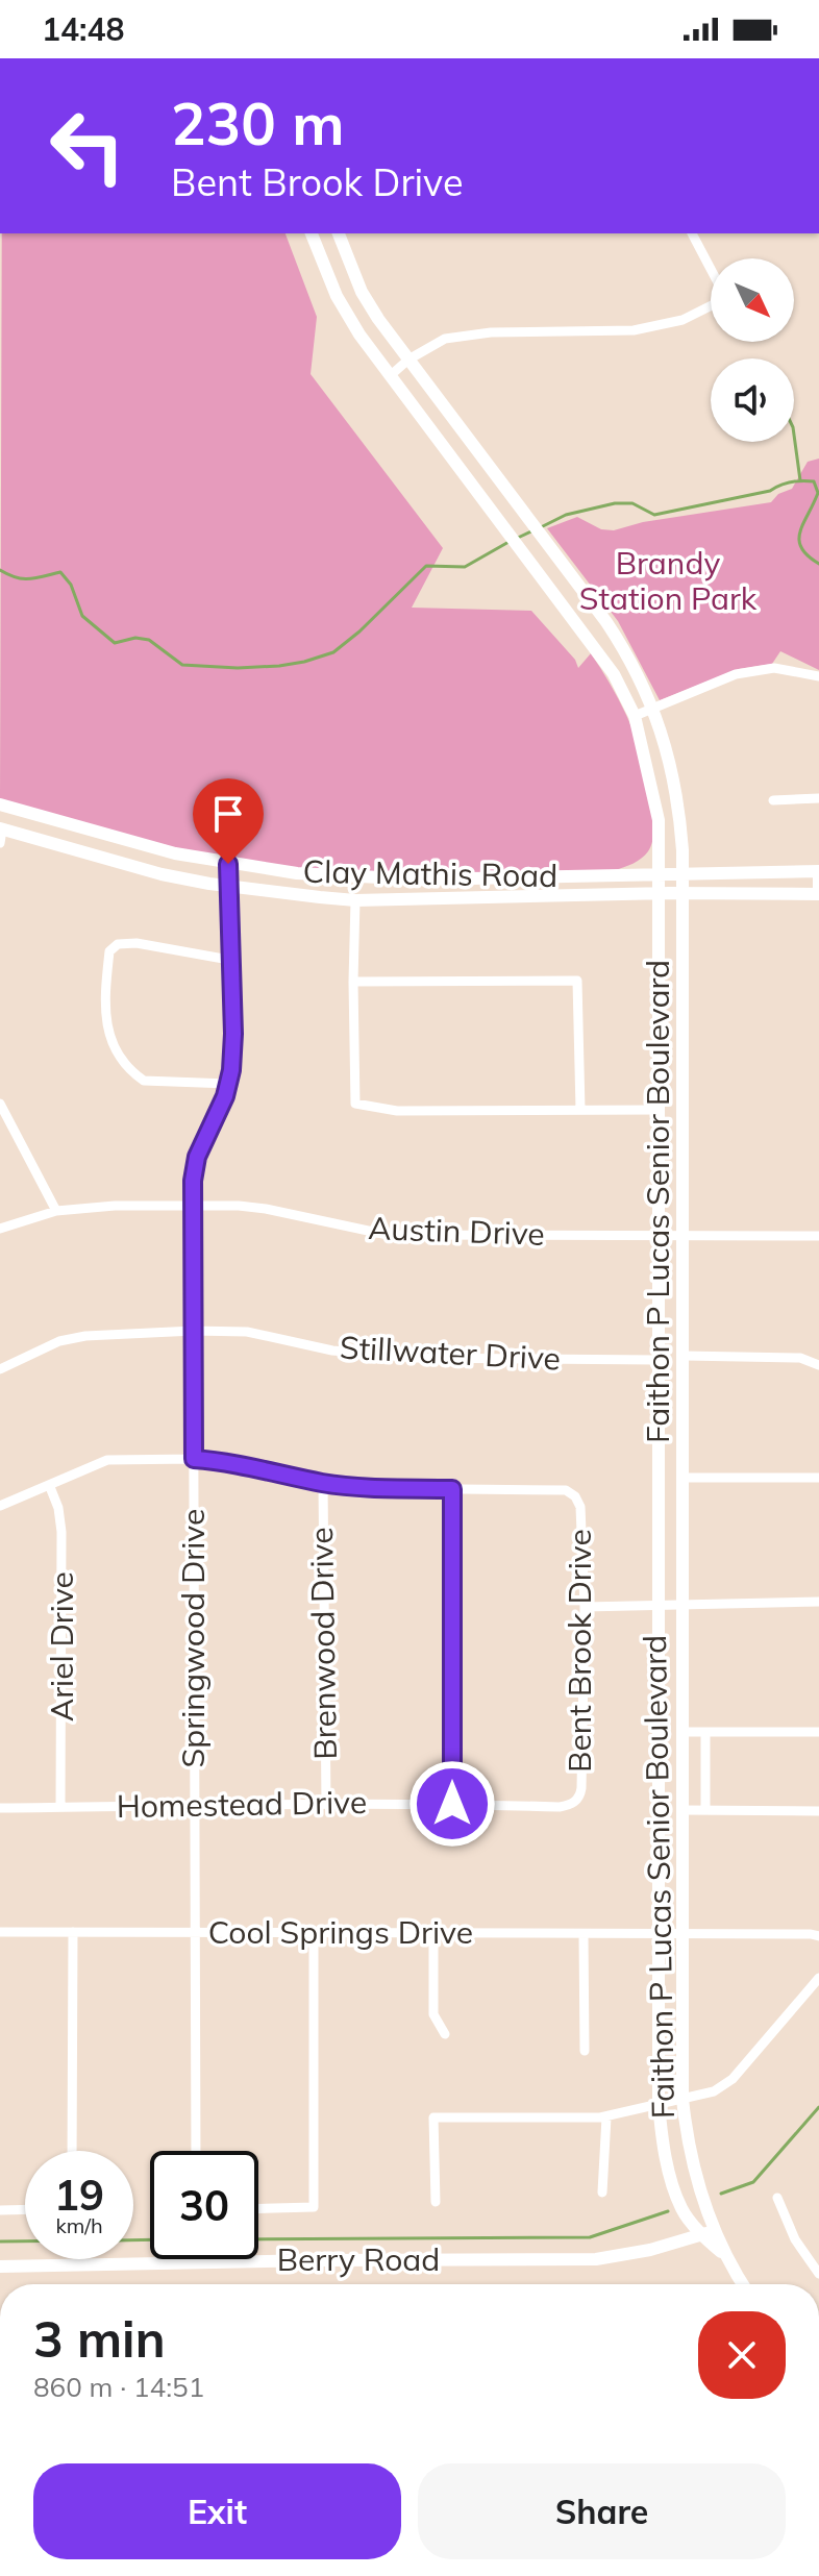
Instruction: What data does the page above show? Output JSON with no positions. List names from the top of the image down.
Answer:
{
  "streets": {
    "street": [
      "Clay Mathis Road",
      "Faithon P Lucas Senior Boulevard",
      "Austin Drive",
      "Stillwater Drive",
      "Springwood Drive",
      "Brenwood Drive",
      "Ariel Drive",
      "Bent Brook Drive",
      "Homestead Drive",
      "Cool Springs Drive",
      "Berry Road"
    ]
  },
  "crossings": [
    ["Clay Mathis Road", "Faithon P Lucas Senior Boulevard"],
    ["Clay Mathis Road", "Springwood Drive"],
    ["Faithon P Lucas Senior Boulevard", "Austin Drive"],
    ["Faithon P Lucas Senior Boulevard", "Stillwater Drive"],
    ["Faithon P Lucas Senior Boulevard", "Cool Springs Drive"],
    ["Faithon P Lucas Senior Boulevard", "Berry Road"],
    ["Austin Drive", "Springwood Drive"],
    ["Stillwater Drive", "Springwood Drive"],
    ["Springwood Drive", "Bent Brook Drive"],
    ["Springwood Drive", "Homestead Drive"],
    ["Springwood Drive", "Cool Springs Drive"],
    ["Brenwood Drive", "Bent Brook Drive"],
    ["Brenwood Drive", "Homestead Drive"],
    ["Ariel Drive", "Bent Brook Drive"],
    ["Ariel Drive", "Homestead Drive"],
    ["Bent Brook Drive", "Homestead Drive"]
  ],
  "parks": ["Brandy Station Park"],
  "north": "bottom right",
  "page": {
    "status": "14:48",
    "turn": ["230 m", "Bent Brook Drive"],
    "speed": "19 km/h",
    "limit": "30",
    "heading": ["3 min", "860 m · 14:51"],
    "buttons": ["Exit", "Share"]
  }
}
